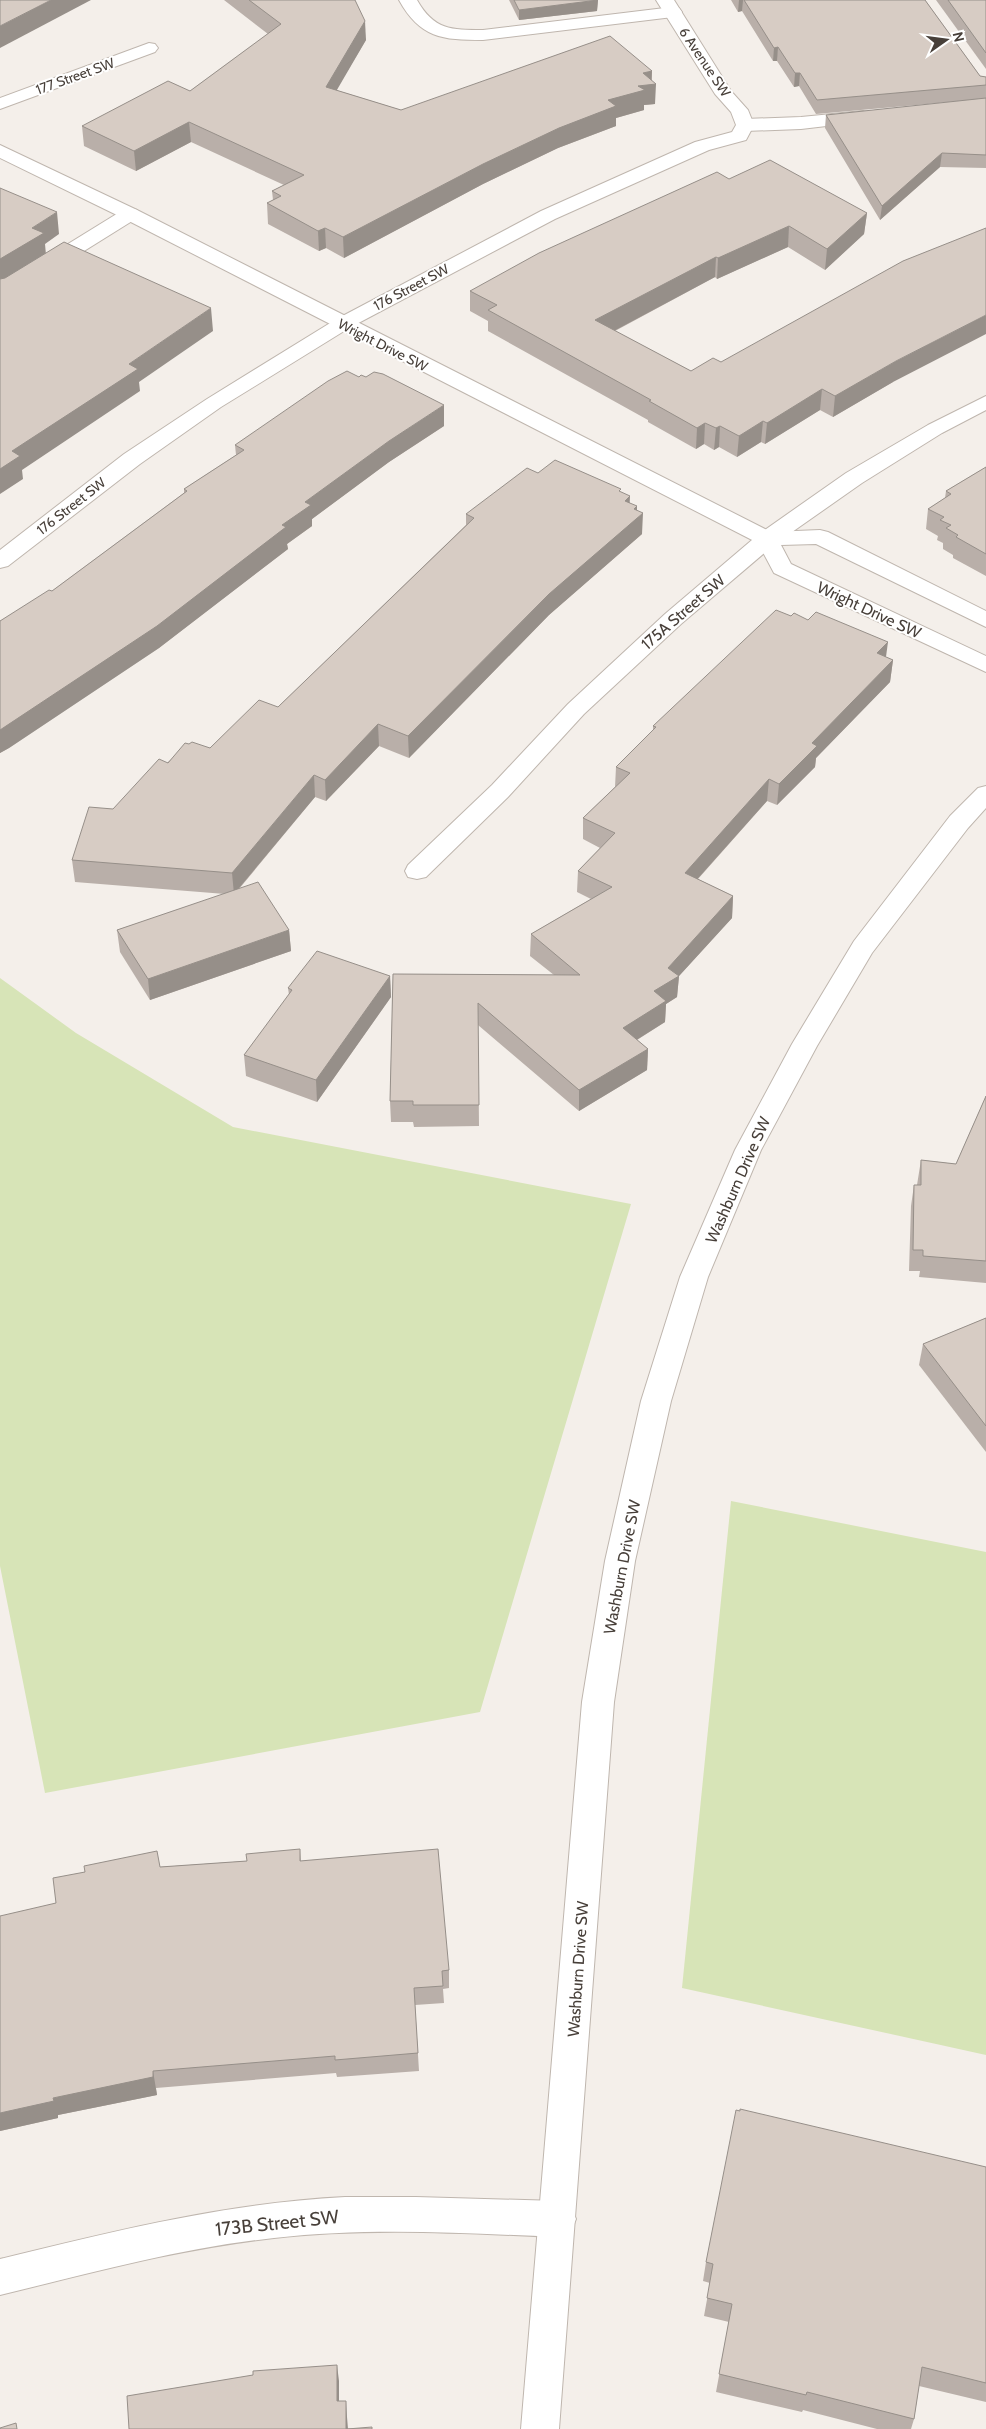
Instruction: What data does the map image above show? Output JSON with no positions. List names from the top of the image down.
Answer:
{
  "streets": {
    "street": [
      "6 Avenue SW",
      "177 Street SW",
      "176 Street SW",
      "Wright Drive SW",
      "175A Street SW",
      "Washburn Drive SW",
      "173B Street SW"
    ]
  },
  "crossings": [
    ["6 Avenue SW", "176 Street SW"],
    ["176 Street SW", "Wright Drive SW"],
    ["Wright Drive SW", "175A Street SW"],
    ["Washburn Drive SW", "173B Street SW"]
  ],
  "north": "right"
}
